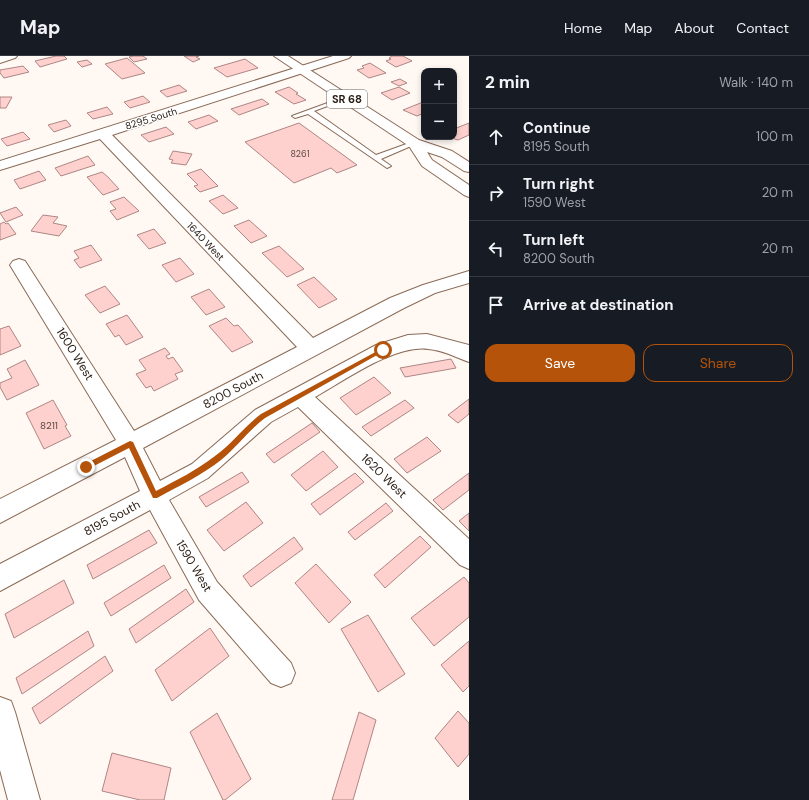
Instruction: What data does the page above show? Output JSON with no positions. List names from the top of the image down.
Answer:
{
  "streets": {
    "street": [
      "SR 68",
      "8295 South",
      "1640 West",
      "1600 West",
      "8200 South",
      "1620 West",
      "8195 South",
      "1590 West"
    ]
  },
  "crossings": [
    ["SR 68", "8295 South"],
    ["8295 South", "1640 West"],
    ["1640 West", "8200 South"],
    ["1600 West", "8200 South"],
    ["1600 West", "1590 West"],
    ["8200 South", "1590 West"],
    ["1620 West", "8195 South"],
    ["8195 South", "1590 West"]
  ],
  "house_numbers": ["8261", "8211"],
  "page": {
    "header": "Map",
    "nav": [
      "Home",
      "Map",
      "About",
      "Contact"
    ],
    "heading": ["2 min", "Walk · 140 m"],
    "map_buttons": ["+", "−"],
    "list": [
      ["Continue", "8195 South", "100 m"],
      ["Turn right", "1590 West", "20 m"],
      ["Turn left", "8200 South", "20 m"],
      "Arrive at destination"
    ],
    "buttons": ["Save", "Share"]
  }
}
